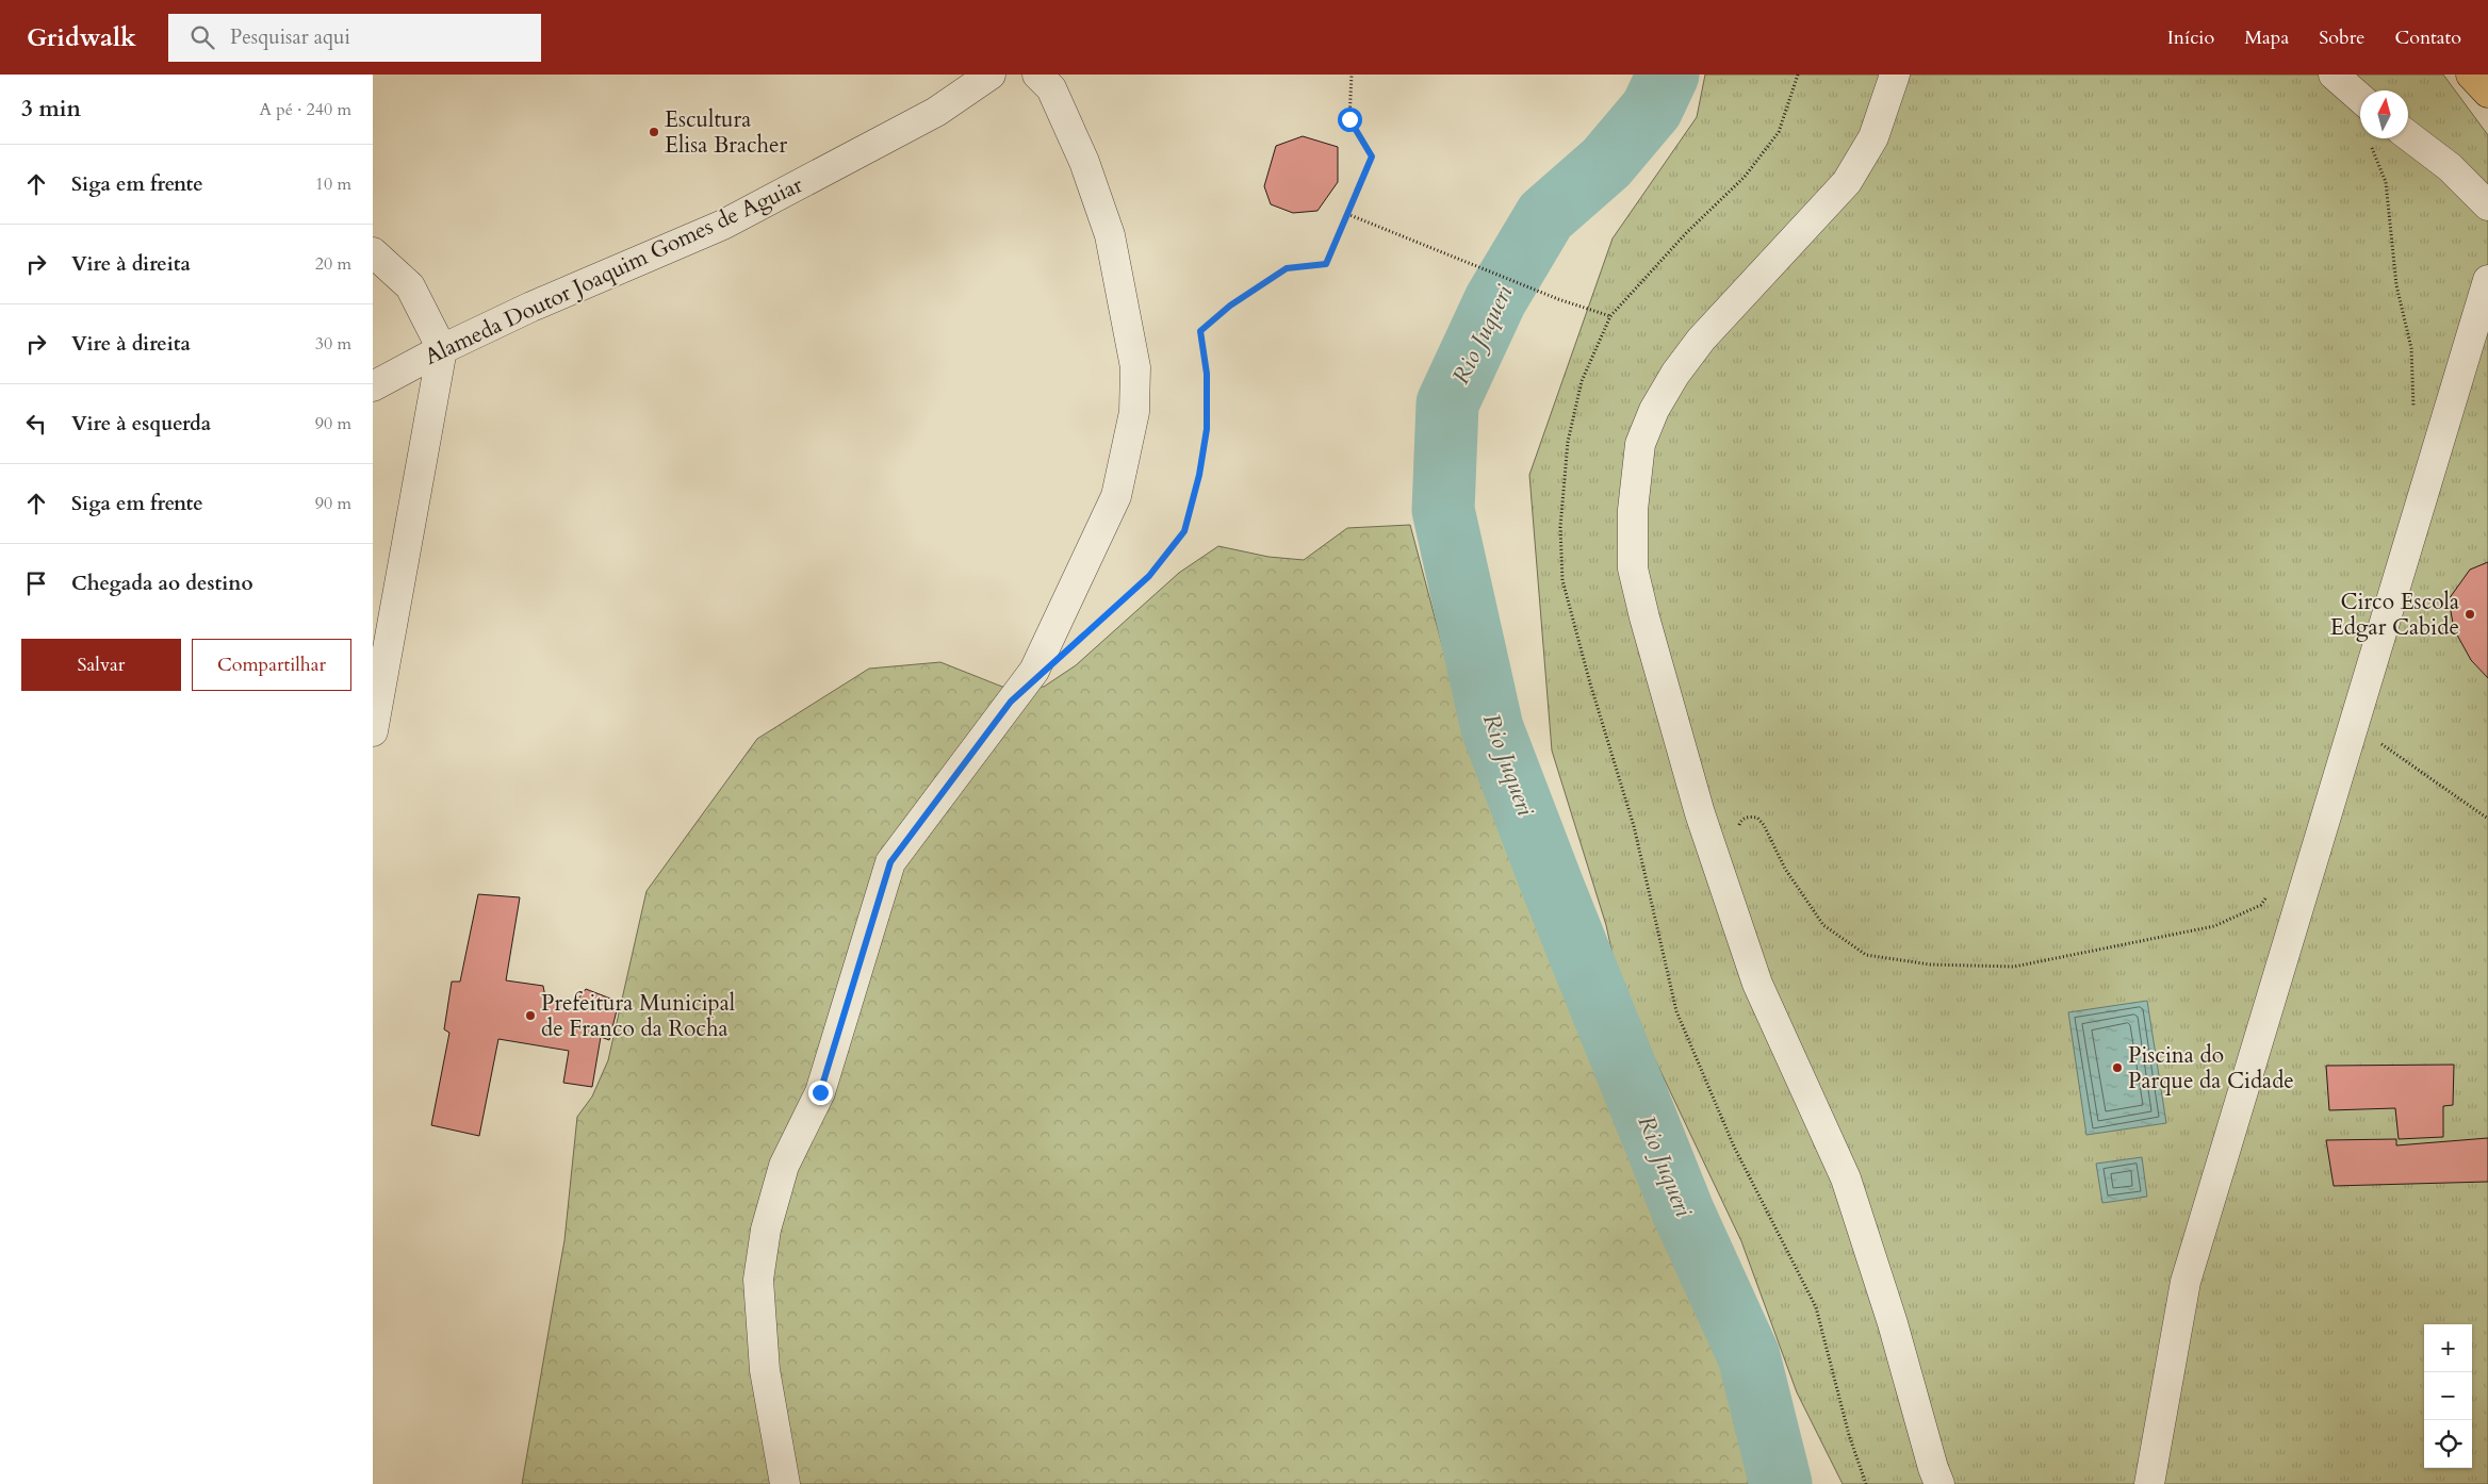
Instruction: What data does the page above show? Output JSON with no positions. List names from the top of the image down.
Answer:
{
  "streets": {
    "street": ["Alameda Doutor Joaquim Gomes de Aguiar"]
  },
  "water": ["Rio Juqueri"],
  "places": [
    "Escultura Elisa Bracher",
    "Circo Escola Edgar Cabide",
    "Prefeitura Municipal de Franco da Rocha",
    "Piscina do Parque da Cidade"
  ],
  "north": "top",
  "page": {
    "header": "Gridwalk",
    "search": "Pesquisar aqui",
    "nav": [
      "Início",
      "Mapa",
      "Sobre",
      "Contato"
    ],
    "heading": ["3 min", "A pé · 240 m"],
    "list": [
      ["Siga em frente", "10 m"],
      ["Vire à direita", "20 m"],
      ["Vire à direita", "30 m"],
      ["Vire à esquerda", "90 m"],
      ["Siga em frente", "90 m"],
      "Chegada ao destino"
    ],
    "buttons": ["Salvar", "Compartilhar"],
    "map_buttons": ["+", "−"]
  }
}
